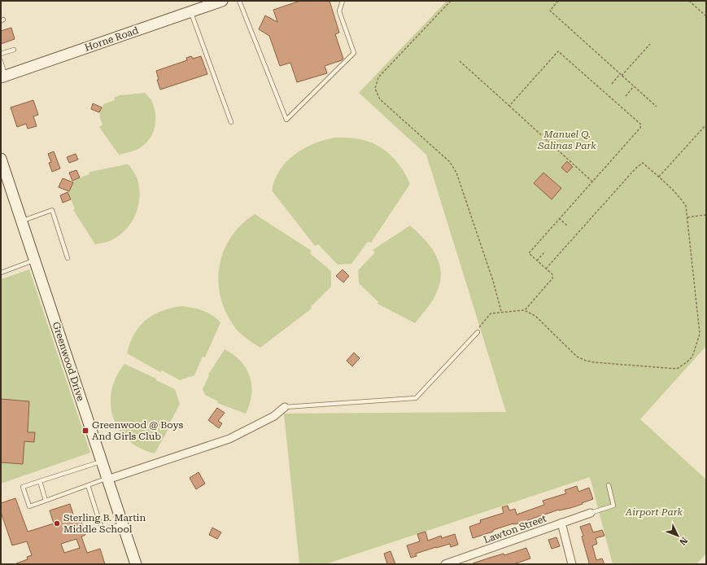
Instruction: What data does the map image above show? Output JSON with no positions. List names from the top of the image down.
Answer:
{
  "streets": {
    "main road": ["Horne Road", "Greenwood Drive"],
    "street": ["Lawton Street"]
  },
  "parks": ["Manuel Q. Salinas Park", "Airport Park"],
  "places": {
    "transit": ["Greenwood @ Boys And Girls Club"],
    "other": ["Sterling B. Martin Middle School"]
  },
  "north": "bottom right"
}
